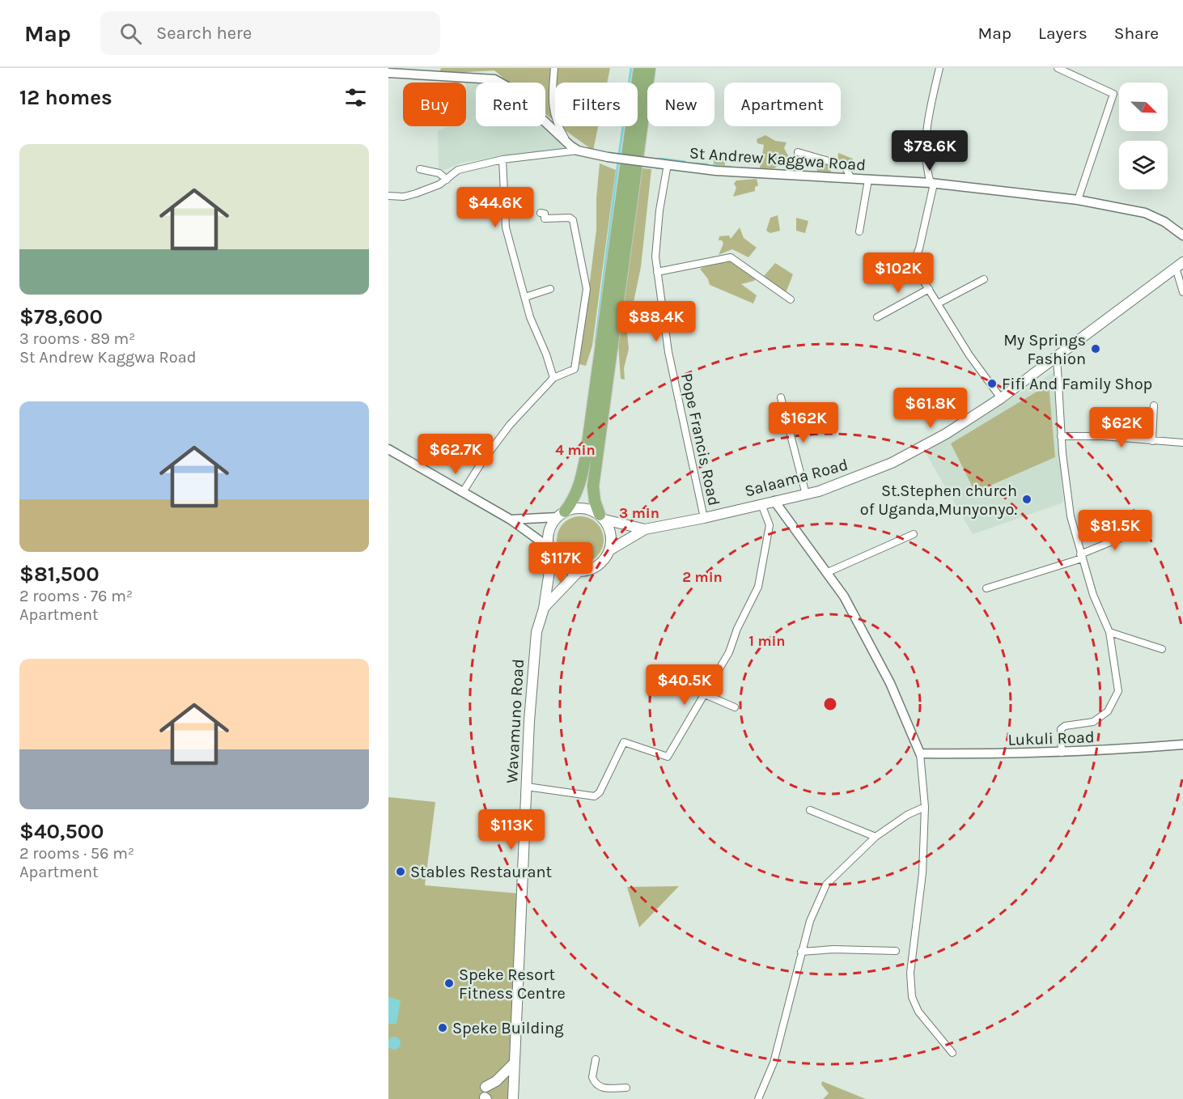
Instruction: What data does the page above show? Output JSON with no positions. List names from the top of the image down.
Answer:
{
  "streets": {
    "main road": ["Salaama Road", "Wavamuno Road"],
    "street": ["St Andrew Kaggwa Road", "Pope Francis Road", "Lukuli Road"]
  },
  "crossings": [
    ["St Andrew Kaggwa Road", "Pope Francis Road"],
    ["Pope Francis Road", "Salaama Road"],
    ["Salaama Road", "Wavamuno Road"]
  ],
  "places": [
    "My Springs Fashion",
    "Fifi And Family Shop",
    "St.Stephen church of Uganda,Munyonyo.",
    "Stables Restaurant",
    "Speke Resort Fitness Centre",
    "Speke Building"
  ],
  "north": "bottom right",
  "page": {
    "header": "Map",
    "search": "Search here",
    "nav": ["Map", "Layers", "Share"],
    "heading": "12 homes",
    "chip": [
      "Buy",
      "Rent",
      "Filters",
      "New",
      "Apartment"
    ],
    "list": [
      {
        "name": "$78,600",
        "note": "3 rooms · 89 m² · St Andrew Kaggwa Road"
      },
      {
        "name": "$81,500",
        "note": "2 rooms · 76 m² · Apartment"
      },
      {
        "name": "$40,500",
        "note": "2 rooms · 56 m² · Apartment"
      }
    ],
    "price": [
      "$78.6K",
      "$44.6K",
      "$102K",
      "$88.4K",
      "$61.8K",
      "$162K",
      "$62K",
      "$62.7K",
      "$81.5K",
      "$117K",
      "$40.5K",
      "$113K"
    ]
  },
  "rings": [
    "4 min",
    "3 min",
    "2 min",
    "1 min"
  ]
}
